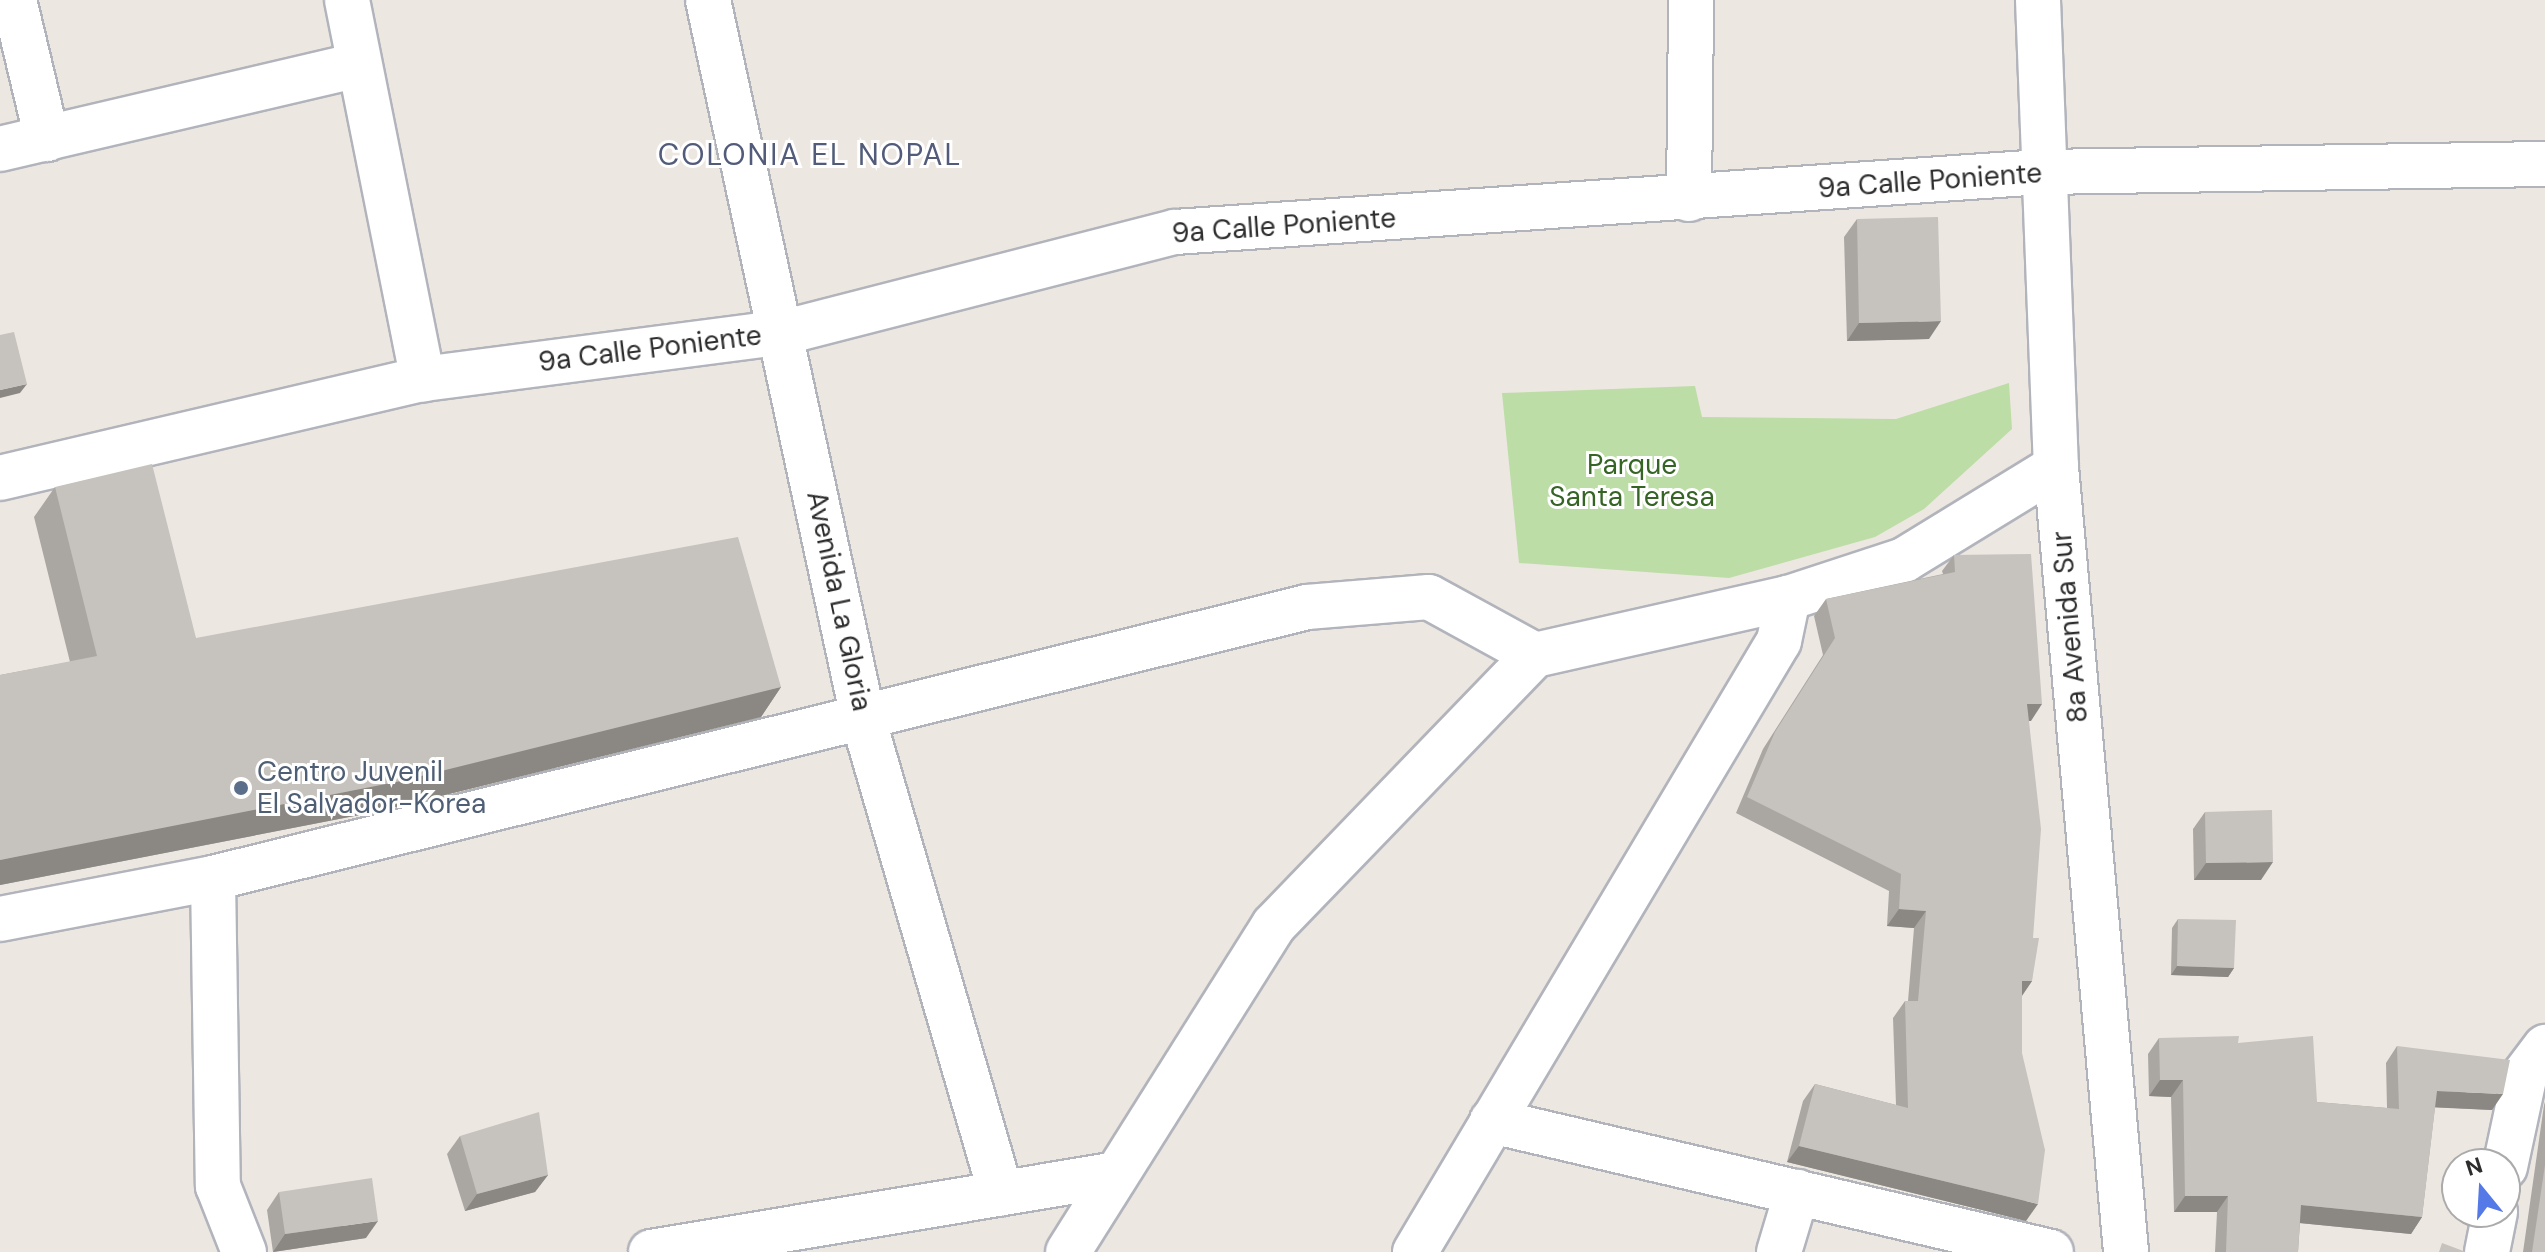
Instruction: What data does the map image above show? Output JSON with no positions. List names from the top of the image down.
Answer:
{
  "streets": {
    "street": ["9a Calle Poniente", "Avenida La Gloria", "8a Avenida Sur"]
  },
  "crossings": [
    ["9a Calle Poniente", "Avenida La Gloria"],
    ["9a Calle Poniente", "8a Avenida Sur"]
  ],
  "districts": ["COLONIA EL NOPAL"],
  "parks": ["Parque Santa Teresa"],
  "places": ["Centro Juvenil El Salvador-Korea"],
  "north": "top"
}
